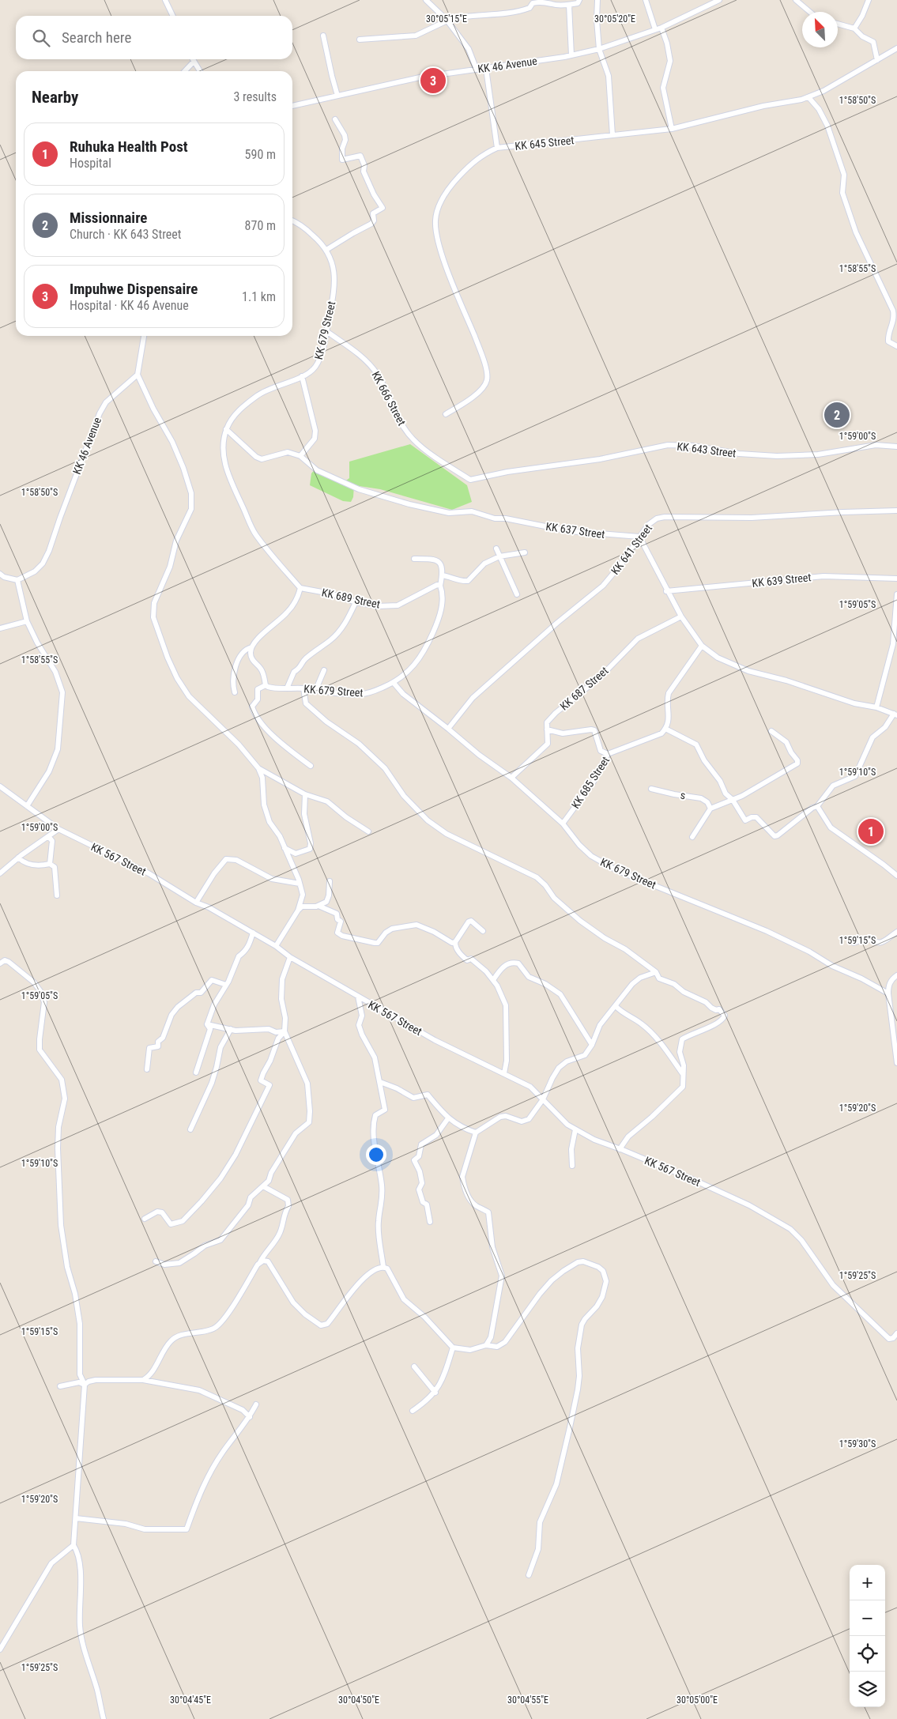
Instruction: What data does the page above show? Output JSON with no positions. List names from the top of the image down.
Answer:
{
  "streets": {
    "street": [
      "KK 46 Avenue",
      "KK 645 Street",
      "KK 679 Street",
      "KK 666 Street",
      "KK 643 Street",
      "KK 637 Street",
      "KK 641 Street",
      "KK 639 Street",
      "KK 689 Street",
      "KK 687 Street",
      "KK 685 Street",
      "s",
      "KK 567 Street"
    ]
  },
  "crossings": [
    ["KK 679 Street", "KK 666 Street"],
    ["KK 679 Street", "KK 641 Street"],
    ["KK 679 Street", "KK 689 Street"],
    ["KK 679 Street", "KK 687 Street"],
    ["KK 679 Street", "KK 685 Street"],
    ["KK 666 Street", "KK 643 Street"],
    ["KK 637 Street", "KK 641 Street"]
  ],
  "north": "top left",
  "page": {
    "search": "Search here",
    "pins": ["3", "2", "1"],
    "heading": ["Nearby", "3 results"],
    "list": [
      {
        "mark": "1",
        "name": "Ruhuka Health Post",
        "note": "Hospital",
        "value": "590 m"
      },
      {
        "mark": "2",
        "name": "Missionnaire",
        "note": "Church · KK 643 Street",
        "value": "870 m"
      },
      {
        "mark": "3",
        "name": "Impuhwe Dispensaire",
        "note": "Hospital · KK 46 Avenue",
        "value": "1.1 km"
      }
    ],
    "map_buttons": ["+", "−"]
  },
  "coordinates": [
    "30°05'15\"E",
    "30°05'20\"E",
    "1°58'50\"S",
    "1°58'55\"S",
    "1°59'00\"S",
    "1°59'05\"S",
    "1°59'10\"S",
    "1°59'15\"S",
    "1°59'20\"S",
    "1°59'25\"S",
    "1°59'30\"S",
    "30°04'45\"E",
    "30°04'50\"E",
    "30°04'55\"E",
    "30°05'00\"E"
  ]
}
